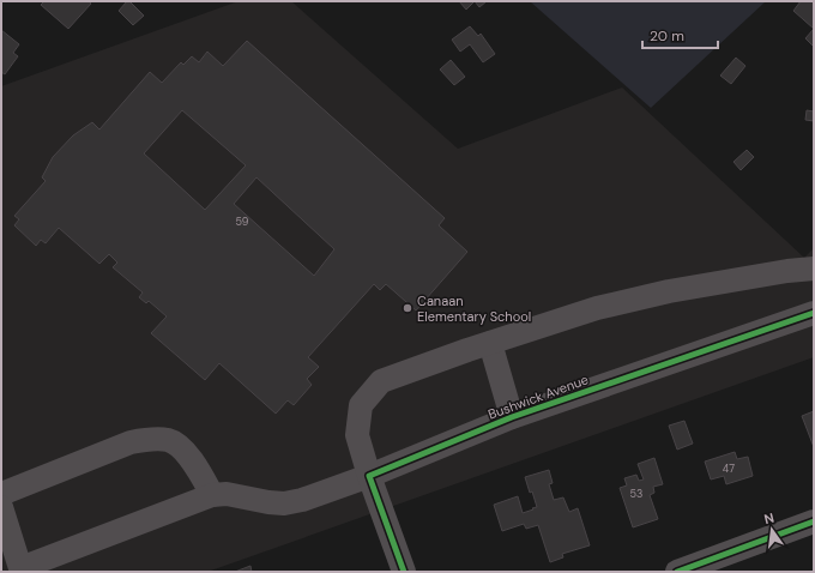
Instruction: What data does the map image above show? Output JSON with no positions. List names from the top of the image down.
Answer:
{
  "streets": {
    "street": ["Bushwick Avenue"]
  },
  "places": ["Canaan Elementary School"],
  "house_numbers": ["59", "47", "53"],
  "scale_bar": "20 m",
  "north": "top"
}
